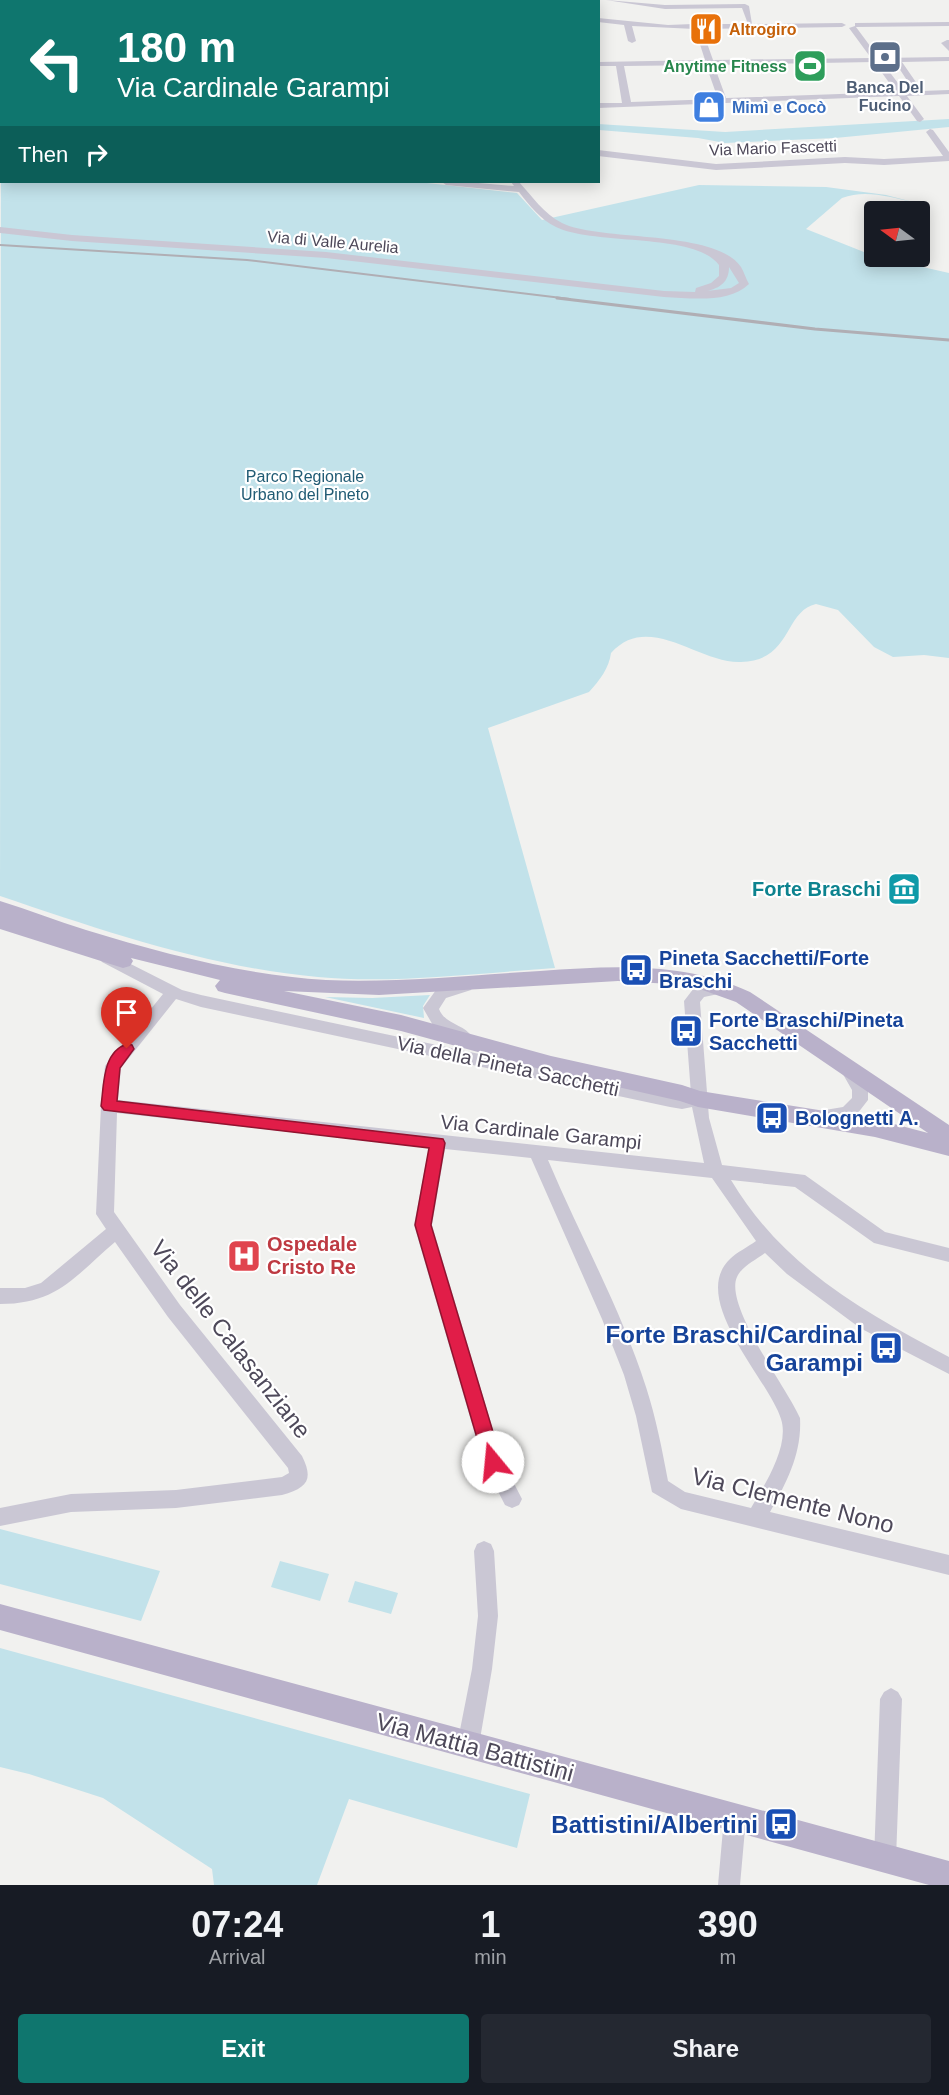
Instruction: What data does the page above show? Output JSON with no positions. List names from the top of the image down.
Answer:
{
  "streets": {
    "main road": ["Via della Pineta Sacchetti", "Via Mattia Battistini"],
    "street": [
      "Via Mario Fascetti",
      "Via di Valle Aurelia",
      "Via Cardinale Garampi",
      "Via delle Calasanziane",
      "Via Clemente Nono"
    ]
  },
  "crossings": [
    ["Via della Pineta Sacchetti", "Via delle Calasanziane"],
    ["Via Cardinale Garampi", "Via delle Calasanziane"],
    ["Via Cardinale Garampi", "Via Clemente Nono"]
  ],
  "parks": ["Parco Regionale Urbano del Pineto"],
  "places": {
    "restaurant": ["Altrogiro"],
    "bank": ["Banca Del Fucino"],
    "sports": ["Anytime Fitness"],
    "shop": ["Mimì e Cocò"],
    "museum": ["Forte Braschi"],
    "bus stop": [
      "Pineta Sacchetti/Forte Braschi",
      "Forte Braschi/Pineta Sacchetti",
      "Bolognetti A.",
      "Forte Braschi/Cardinal Garampi",
      "Battistini/Albertini"
    ],
    "hospital": ["Ospedale Cristo Re"]
  },
  "north": "left",
  "page": {
    "turn": ["180 m", "Via Cardinale Garampi"],
    "then": "Then",
    "eta": [
      "07:24",
      "Arrival",
      "1",
      "min",
      "390",
      "m"
    ],
    "buttons": ["Exit", "Share"]
  }
}
